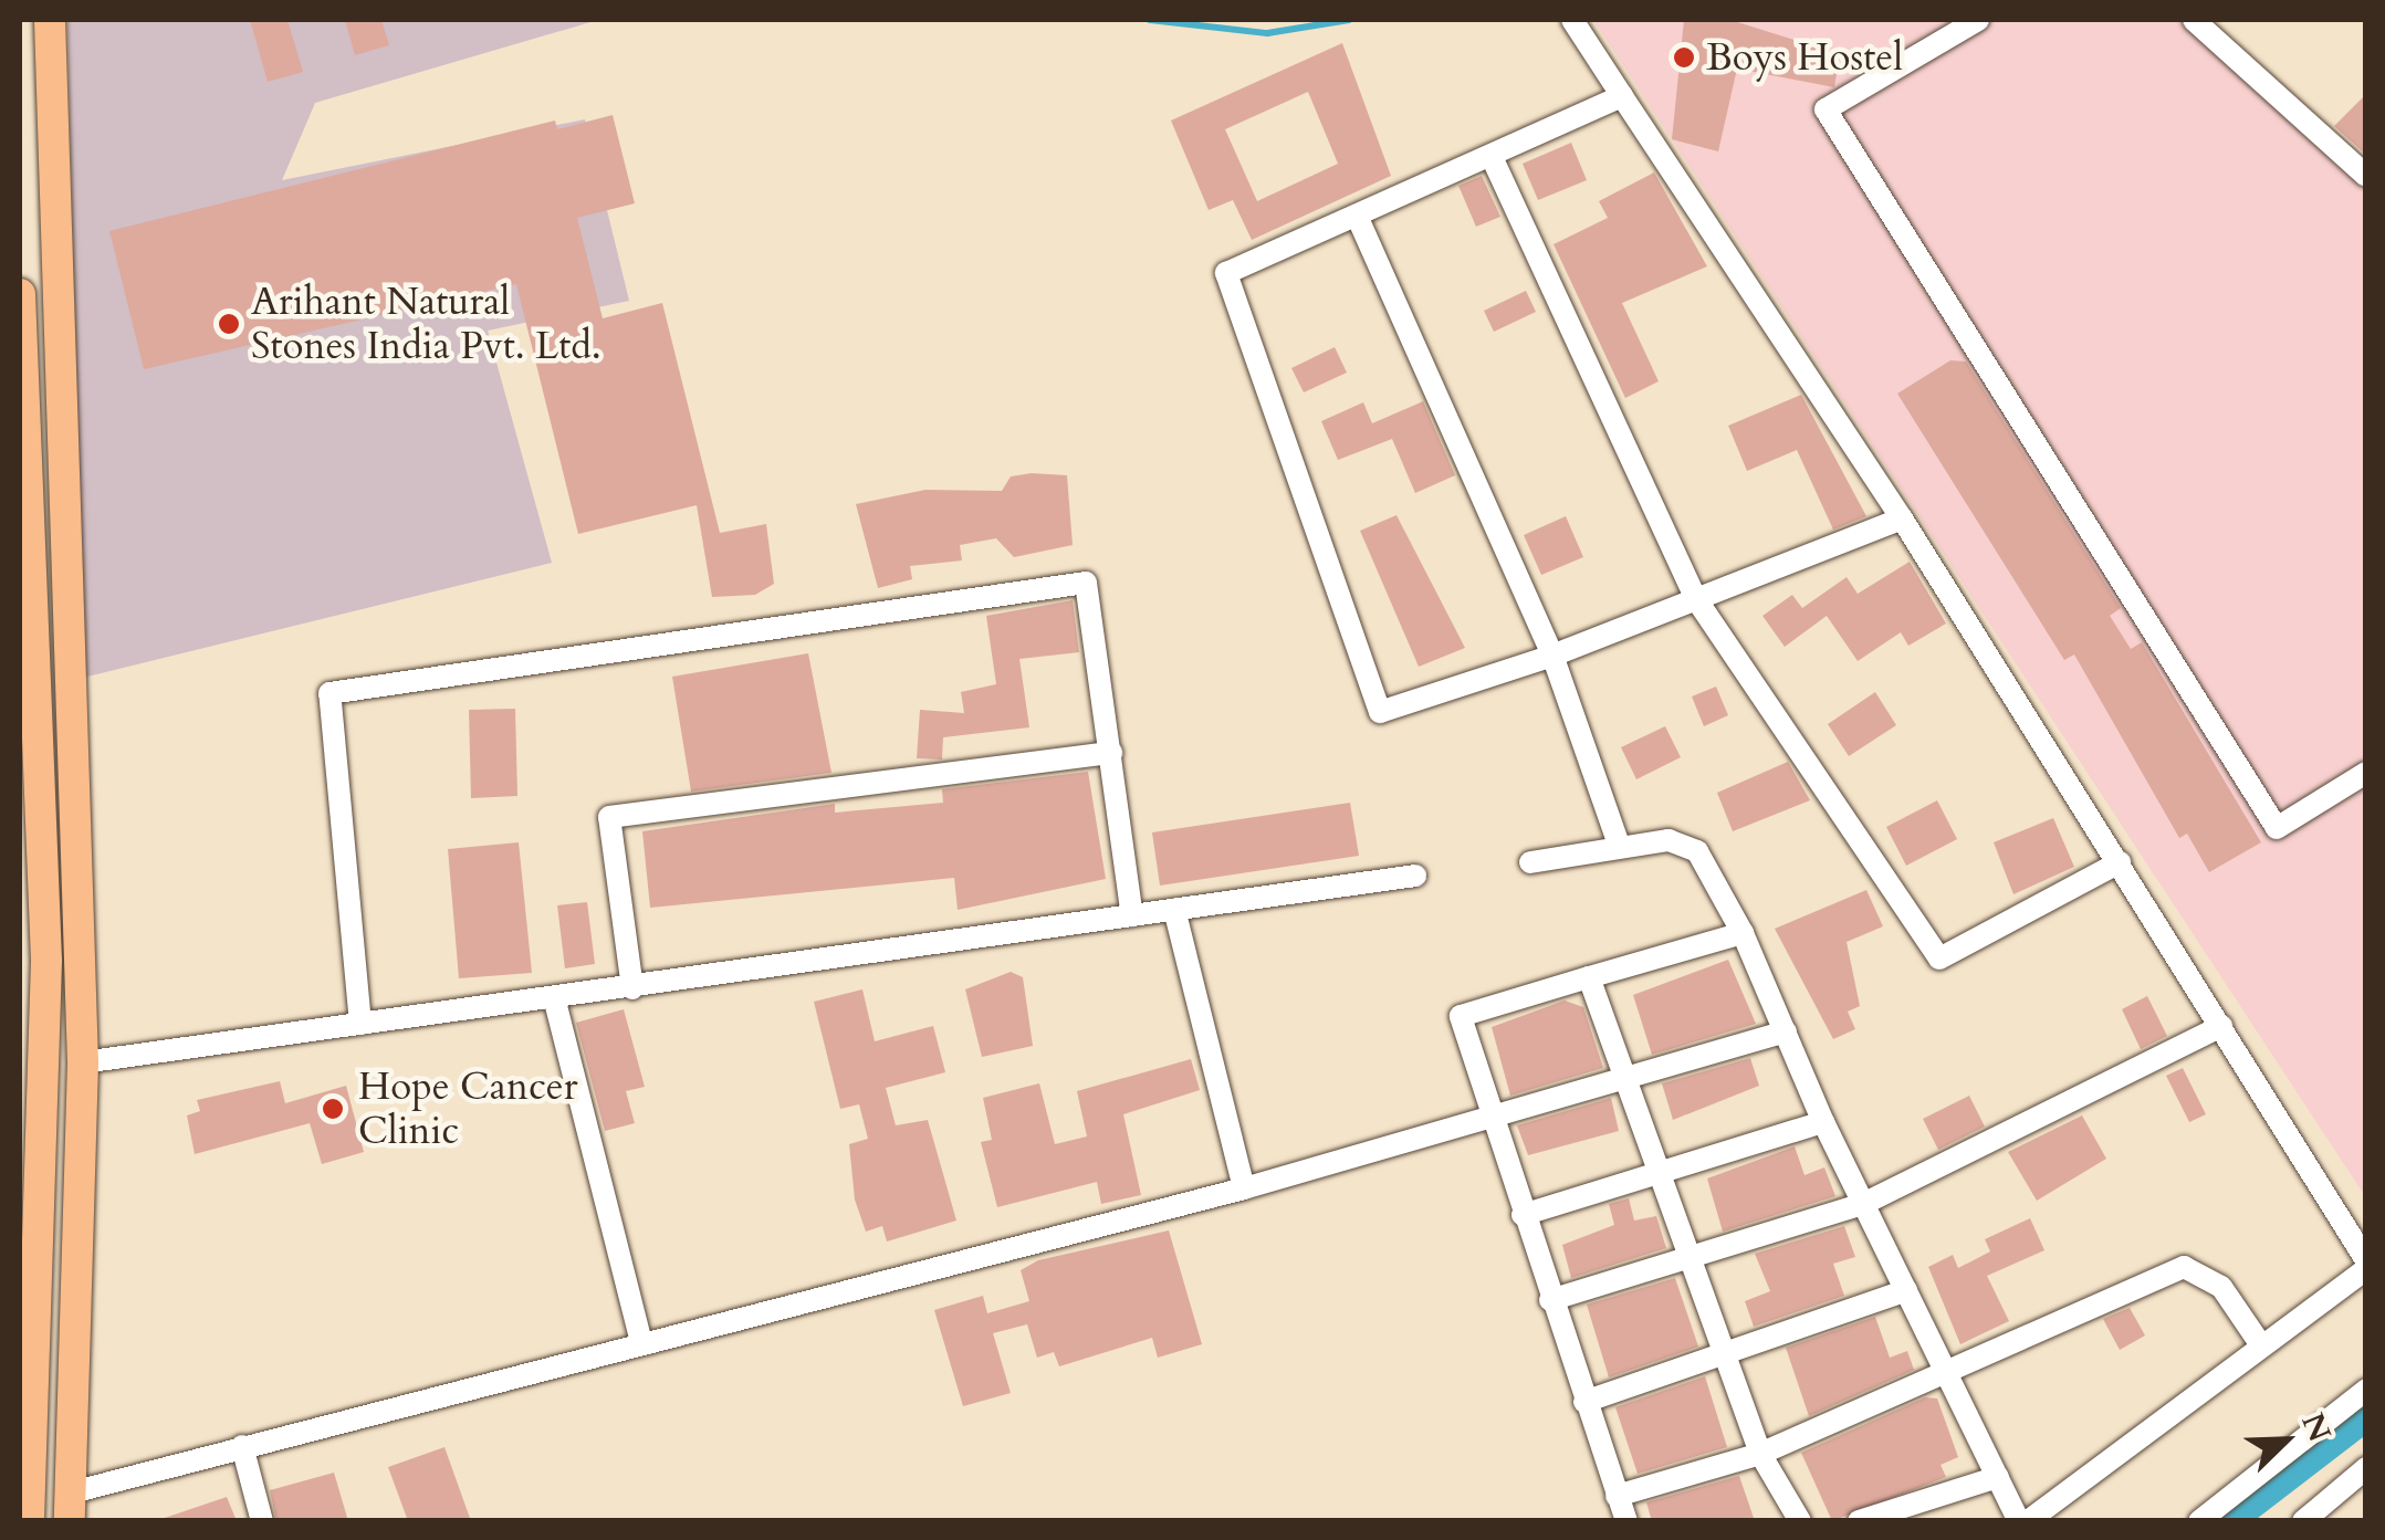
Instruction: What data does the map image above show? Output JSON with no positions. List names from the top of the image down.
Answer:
{
  "places": ["Boys Hostel", "Arihant Natural Stones India Pvt. Ltd.", "Hope Cancer Clinic"],
  "north": "top right"
}
